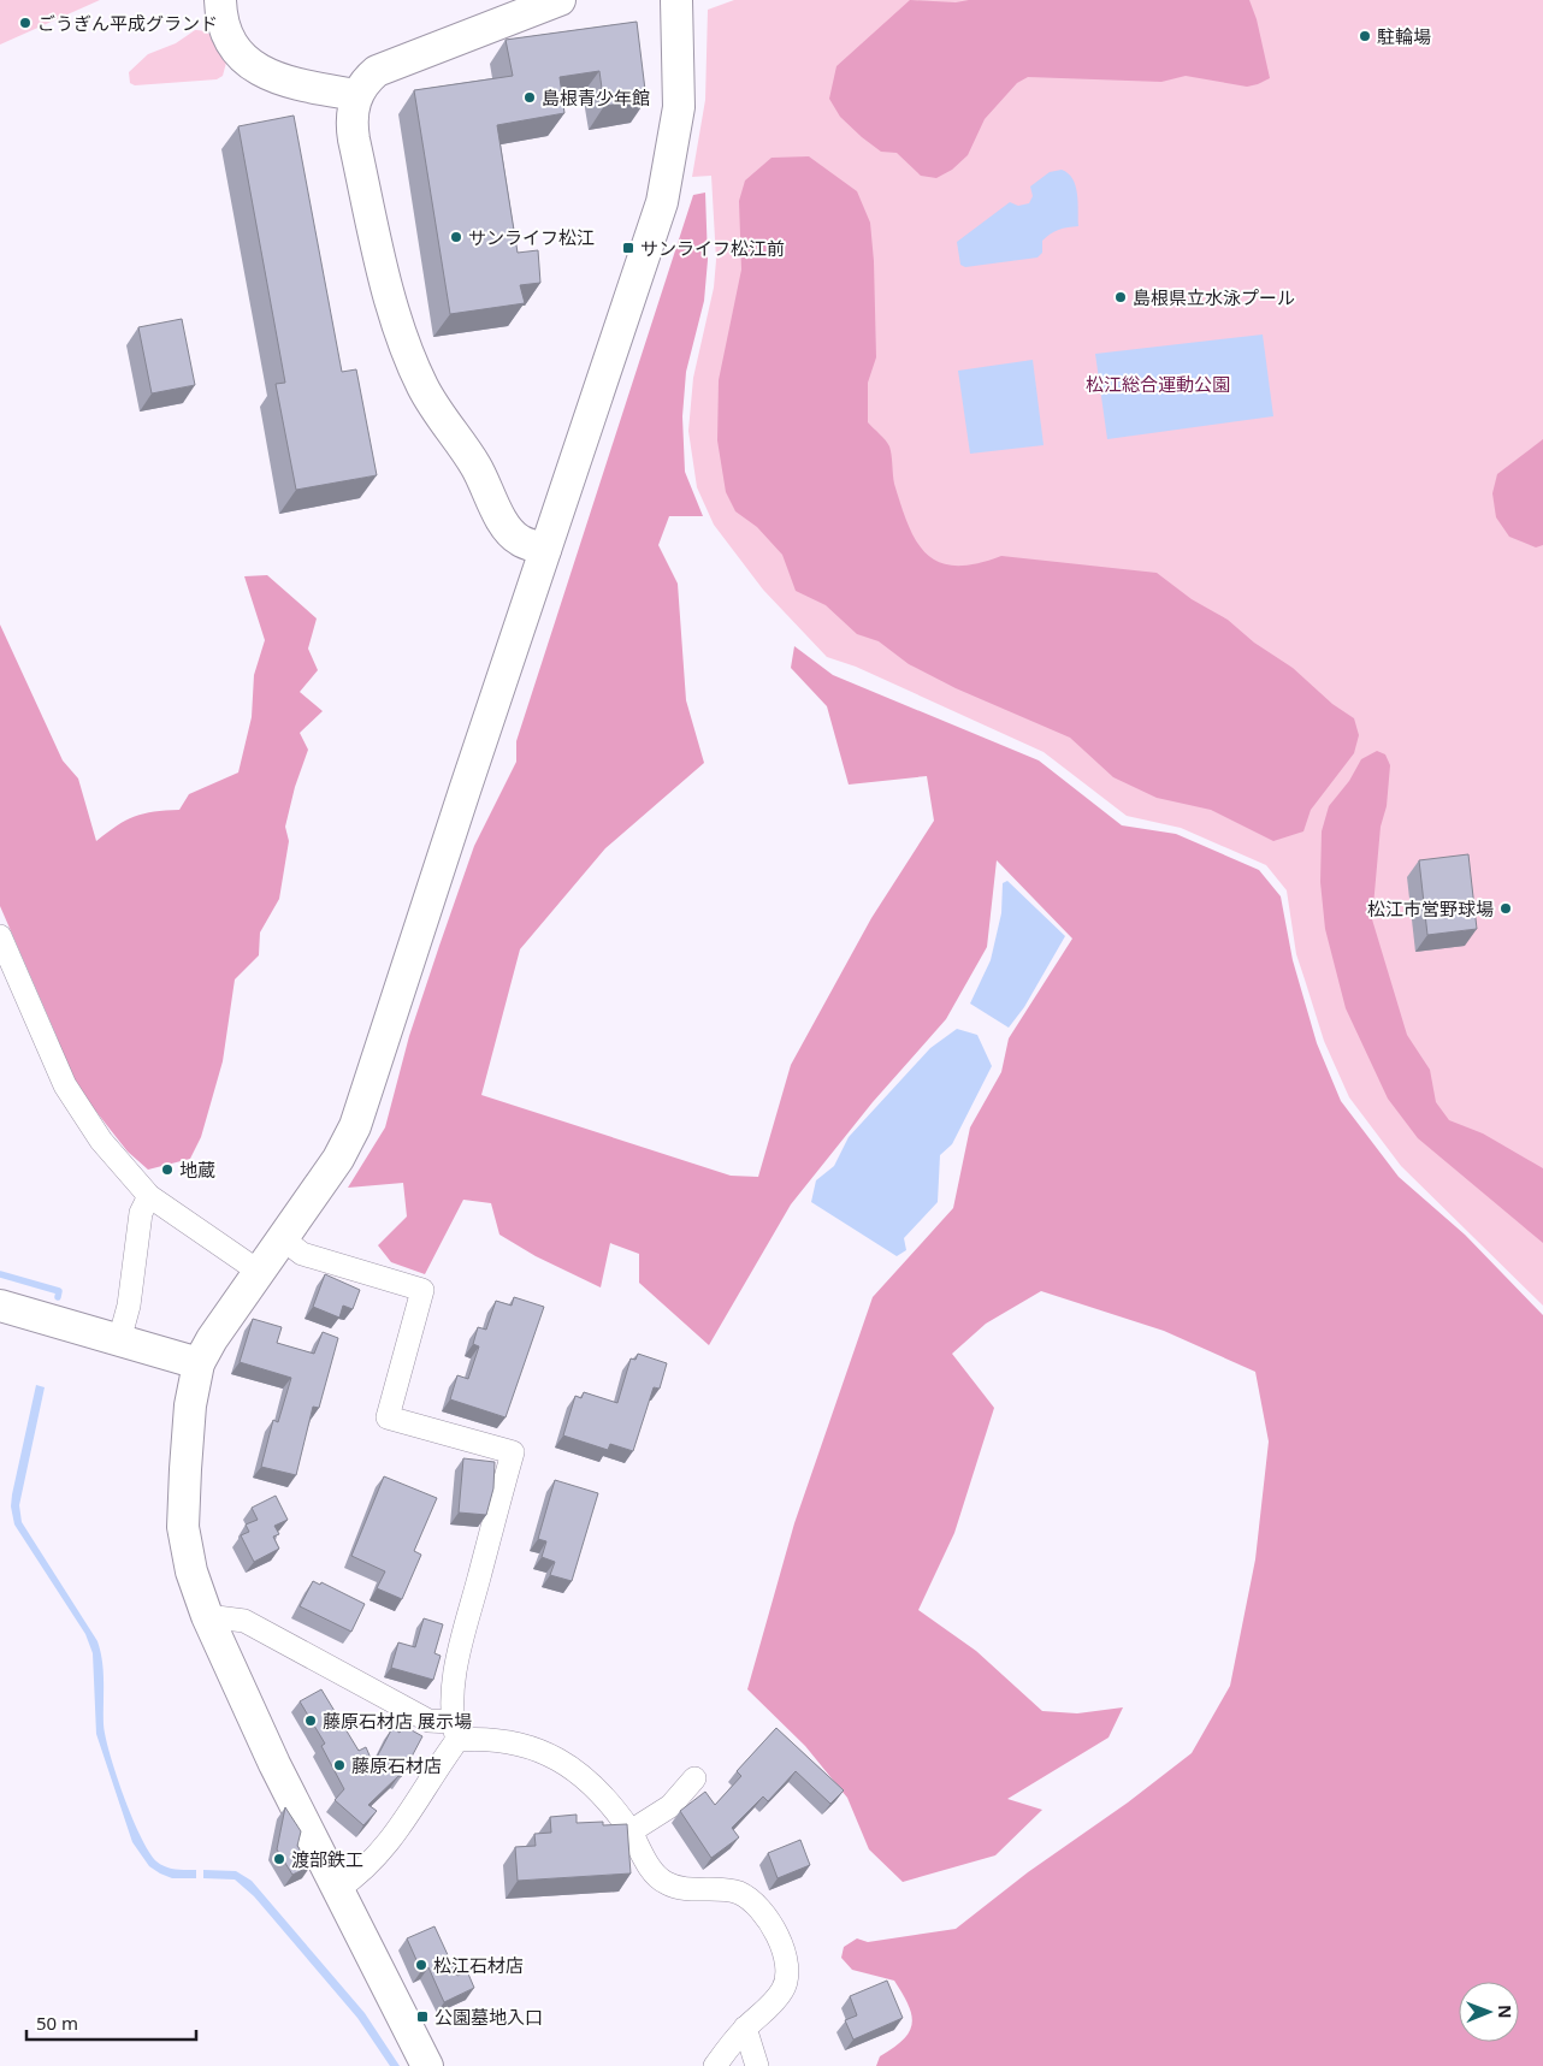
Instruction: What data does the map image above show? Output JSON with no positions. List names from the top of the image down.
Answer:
{
  "parks": ["松江総合運動公園"],
  "places": {
    "other": [
      "ごうぎん平成グランド",
      "駐輪場",
      "島根青少年館",
      "サンライフ松江",
      "島根県立水泳プール",
      "松江市営野球場",
      "地蔵",
      "藤原石材店 展示場",
      "藤原石材店",
      "渡部鉄工",
      "松江石材店"
    ],
    "transit": ["サンライフ松江前", "公園墓地入口"]
  },
  "scale_bar": "50 m",
  "north": "right"
}
